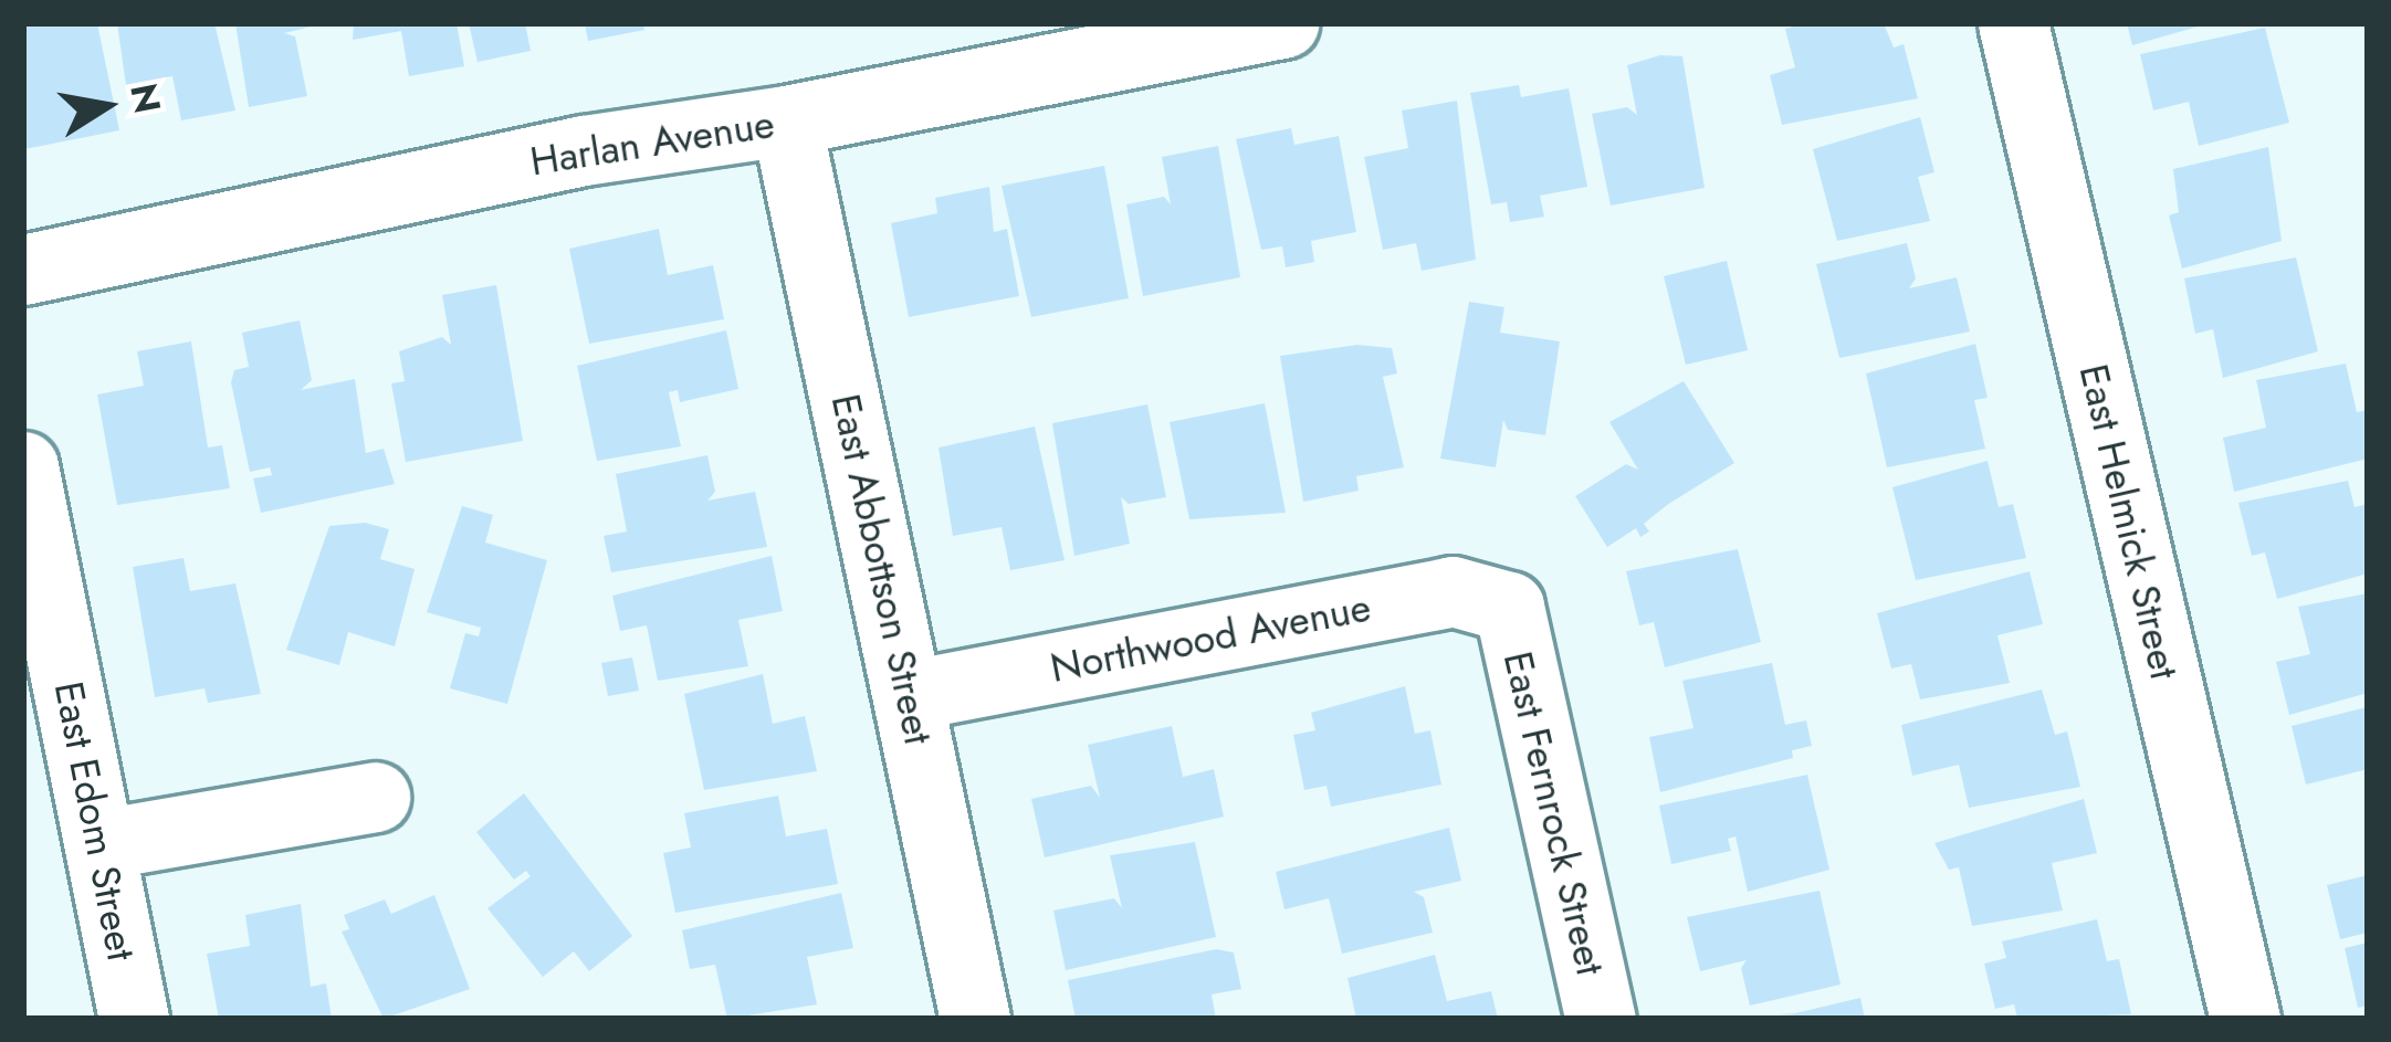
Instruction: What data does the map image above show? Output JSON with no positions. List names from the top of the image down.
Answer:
{
  "streets": {
    "street": [
      "Harlan Avenue",
      "East Helmick Street",
      "East Abbottson Street",
      "Northwood Avenue",
      "East Fernrock Street",
      "East Edom Street"
    ]
  },
  "crossings": [
    ["Harlan Avenue", "East Abbottson Street"],
    ["East Abbottson Street", "Northwood Avenue"],
    ["Northwood Avenue", "East Fernrock Street"]
  ],
  "north": "right"
}
